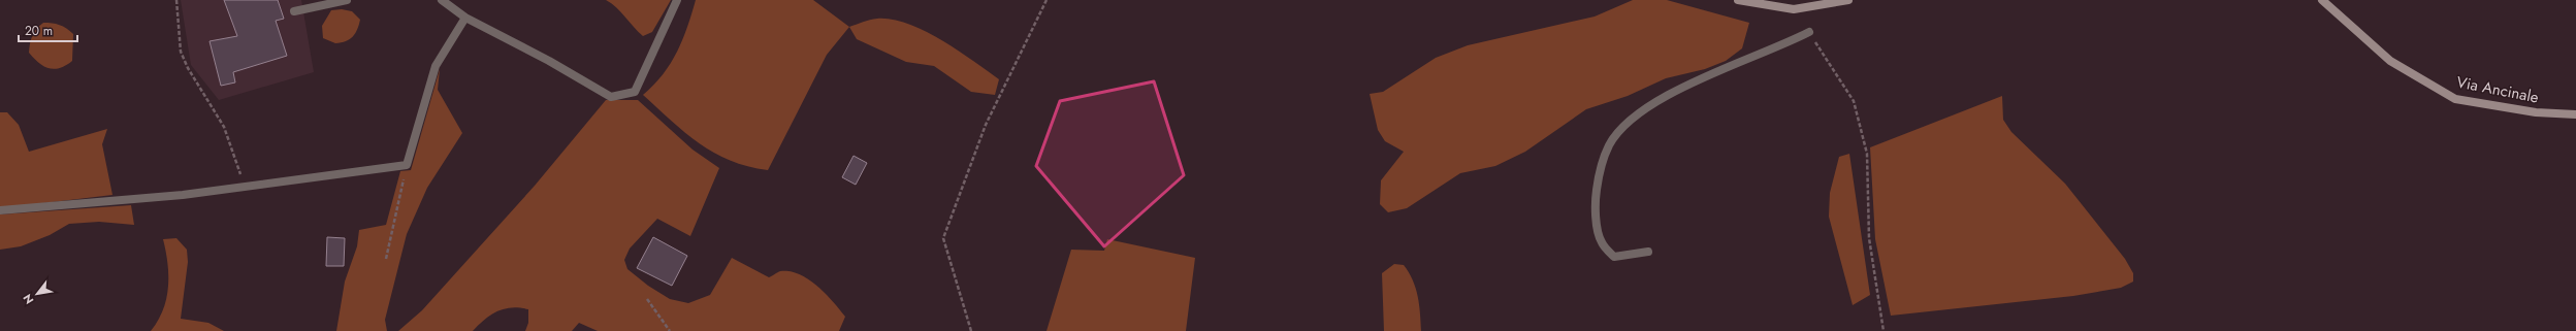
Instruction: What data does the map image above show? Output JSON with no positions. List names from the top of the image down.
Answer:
{
  "streets": {
    "main road": ["Via Ancinale"]
  },
  "scale_bar": "20 m",
  "north": "bottom left"
}
